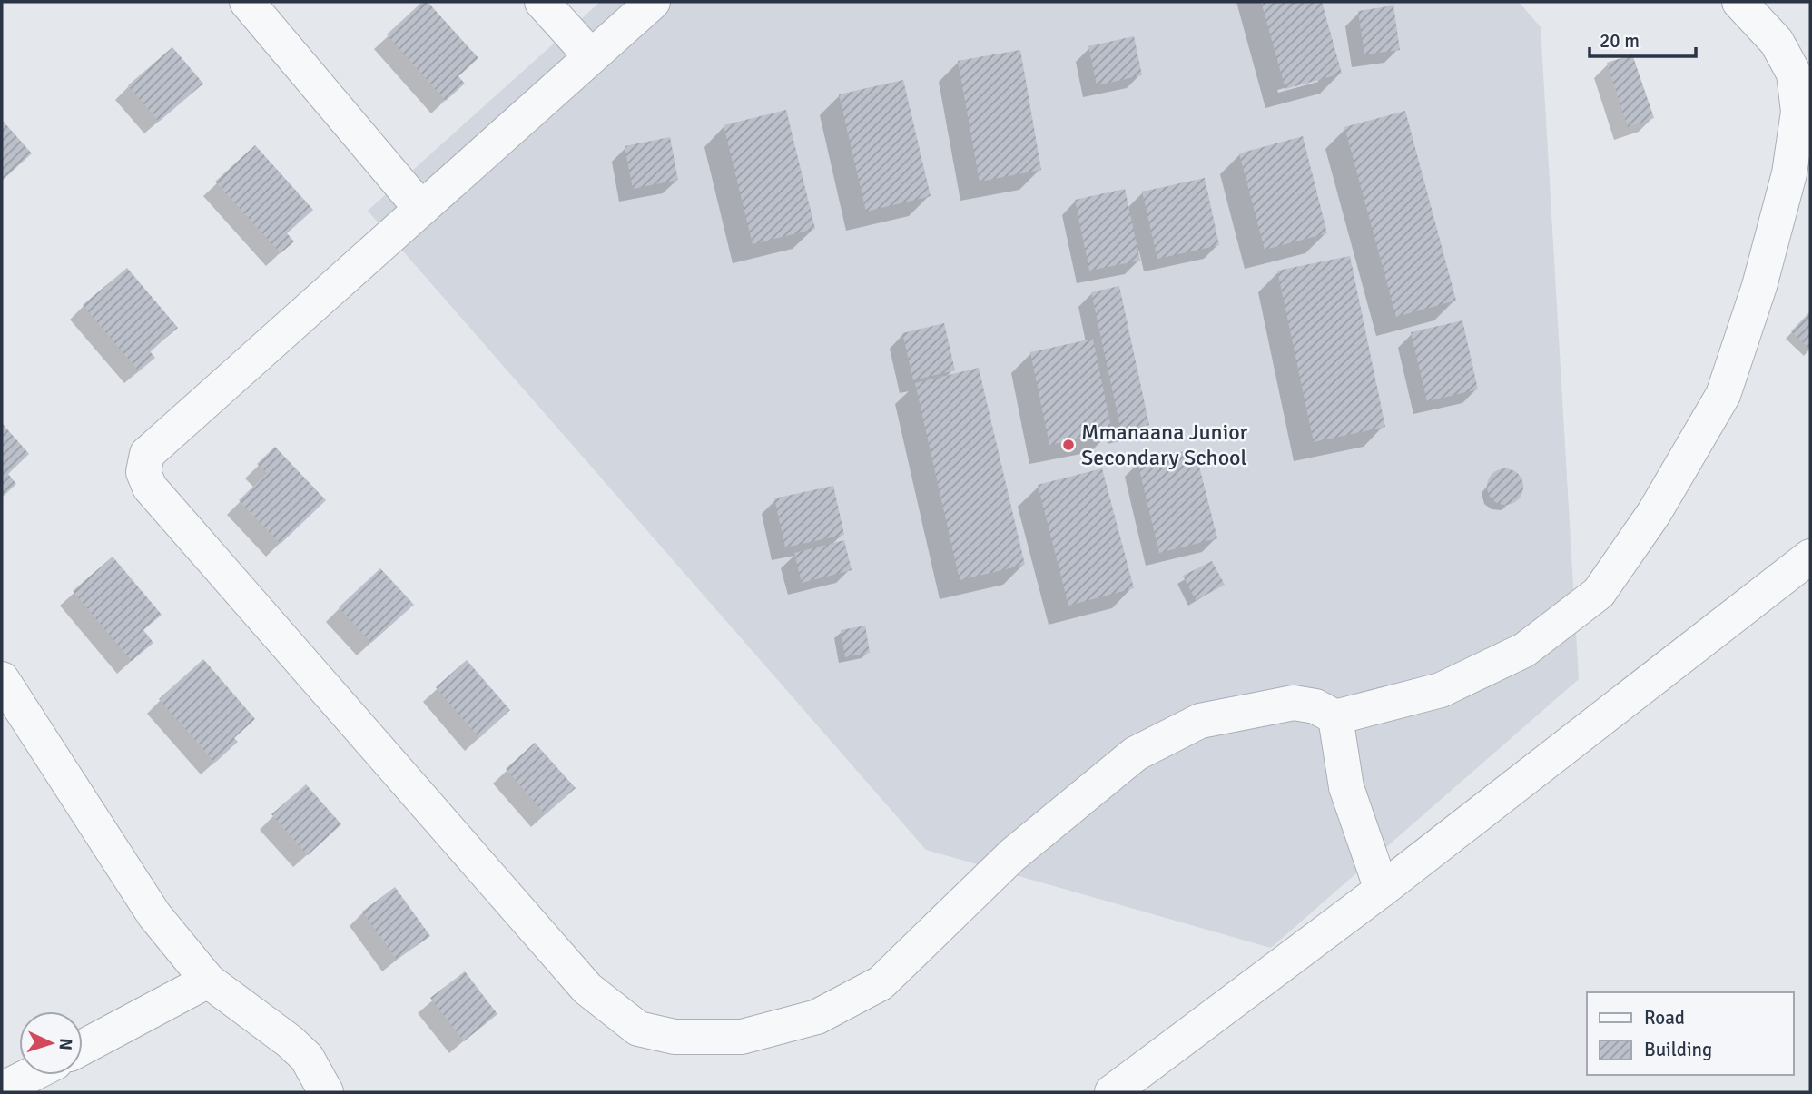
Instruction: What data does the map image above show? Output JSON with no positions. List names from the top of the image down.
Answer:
{
  "places": ["Mmanaana Junior Secondary School"],
  "legend": ["Road", "Building"],
  "scale_bar": "20 m",
  "north": "right"
}
